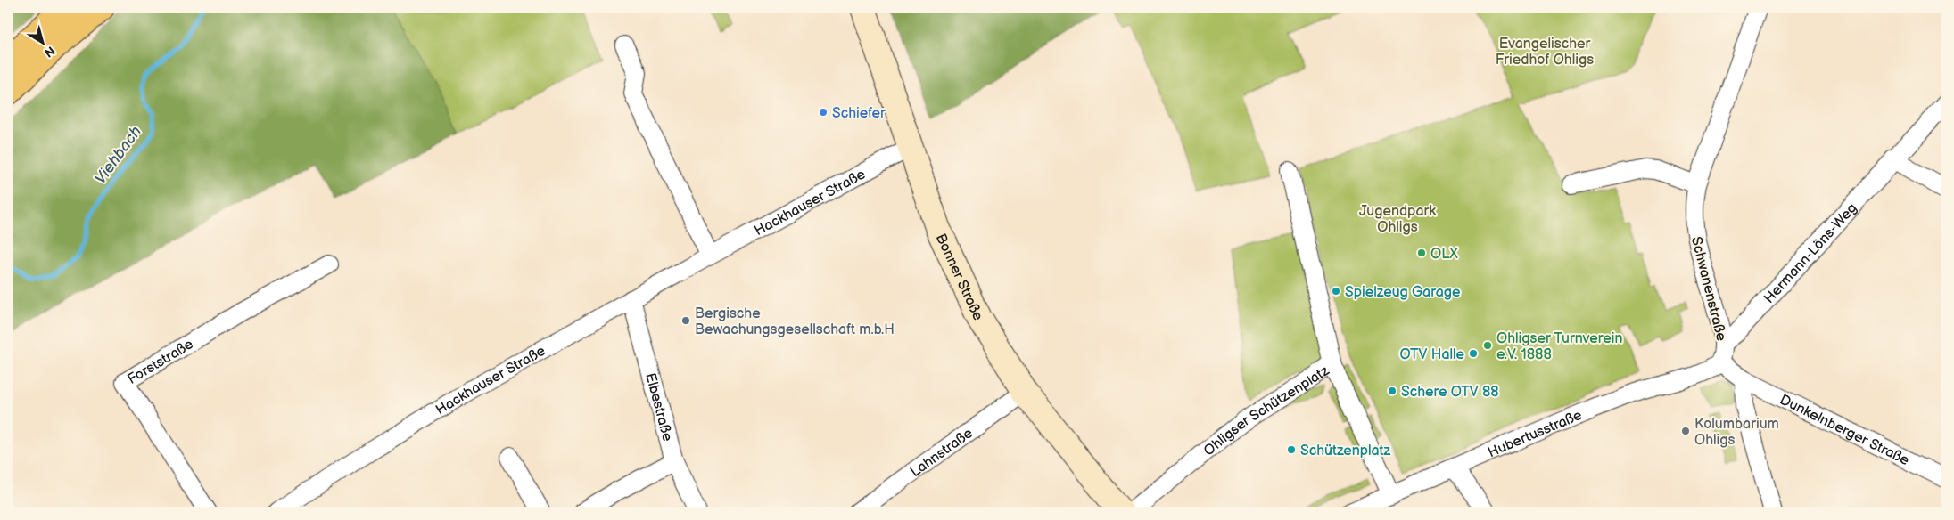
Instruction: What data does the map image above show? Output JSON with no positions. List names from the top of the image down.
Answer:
{
  "streets": {
    "main road": ["Bonner Straße"],
    "street": [
      "Hackhauser Straße",
      "Hermann-Löns-Weg",
      "Schwanenstraße",
      "Forststraße",
      "Elbestraße",
      "Ohligser Schützenplatz",
      "Dunkelnberger Straße",
      "Hubertusstraße",
      "Lahnstraße"
    ]
  },
  "crossings": [
    ["Hackhauser Straße", "Bonner Straße"],
    ["Hackhauser Straße", "Elbestraße"],
    ["Hermann-Löns-Weg", "Schwanenstraße"],
    ["Bonner Straße", "Lahnstraße"],
    ["Schwanenstraße", "Dunkelnberger Straße"],
    ["Schwanenstraße", "Hubertusstraße"],
    ["Ohligser Schützenplatz", "Hubertusstraße"]
  ],
  "water": ["Viehbach"],
  "parks": ["Evangelischer Friedhof Ohligs", "Jugendpark Ohligs"],
  "places": [
    "Schiefer",
    "OLX",
    "Spielzeug Garage",
    "Bergische Bewachungsgesellschaft m.b.H",
    "Ohligser Turnverein e.V. 1888",
    "OTV Halle",
    "Schere OTV 88",
    "Kolumbarium Ohligs",
    "Schützenplatz"
  ],
  "north": "bottom right"
}
